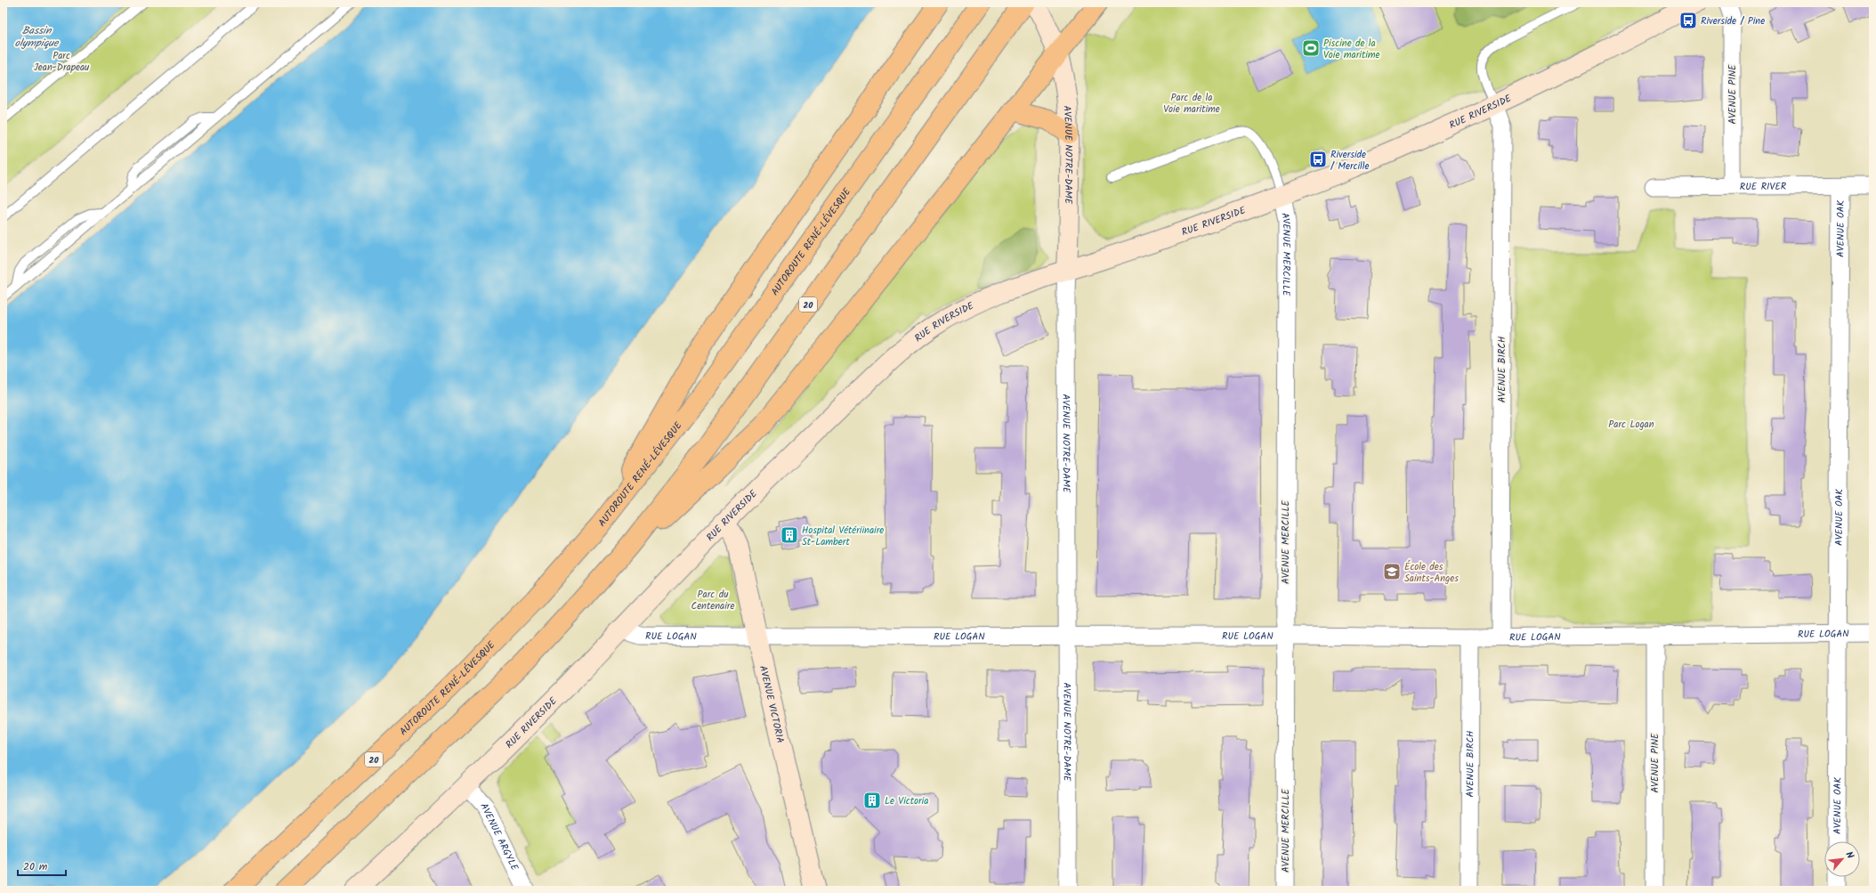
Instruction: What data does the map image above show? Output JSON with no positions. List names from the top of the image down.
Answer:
{
  "streets": {
    "highway": ["AUTOROUTE RENÉ-LÉVESQUE", "20"],
    "street": [
      "AVENUE PINE",
      "RUE RIVERSIDE",
      "AVENUE NOTRE-DAME",
      "RUE RIVER",
      "AVENUE OAK",
      "AVENUE MERCILLE",
      "AVENUE BIRCH",
      "RUE LOGAN",
      "AVENUE VICTORIA",
      "AVENUE ARGYLE"
    ]
  },
  "crossings": [
    ["AVENUE PINE", "RUE RIVER"],
    ["AVENUE PINE", "RUE LOGAN"],
    ["RUE RIVERSIDE", "AVENUE NOTRE-DAME"],
    ["RUE RIVERSIDE", "AVENUE MERCILLE"],
    ["RUE RIVERSIDE", "AVENUE BIRCH"],
    ["RUE RIVERSIDE", "RUE LOGAN"],
    ["RUE RIVERSIDE", "AVENUE VICTORIA"],
    ["RUE RIVERSIDE", "AVENUE ARGYLE"],
    ["AVENUE NOTRE-DAME", "RUE LOGAN"],
    ["RUE RIVER", "AVENUE OAK"],
    ["AVENUE OAK", "RUE LOGAN"],
    ["AVENUE MERCILLE", "RUE LOGAN"],
    ["AVENUE BIRCH", "RUE LOGAN"],
    ["RUE LOGAN", "AVENUE VICTORIA"]
  ],
  "water": ["Bassin olympique"],
  "parks": [
    "Parc Jean-Drapeau",
    "Parc de la Voie maritime",
    "Parc Logan",
    "Parc du Centenaire"
  ],
  "places": {
    "bus stop": ["Riverside / Pine", "Riverside / Mercille"],
    "sports": ["Piscine de la Voie maritime"],
    "building": ["Hospital Vétériinaire St-Lambert", "Le Victoria"],
    "school or university": ["École des Saints-Anges"]
  },
  "scale_bar": "20 m",
  "north": "top right"
}
